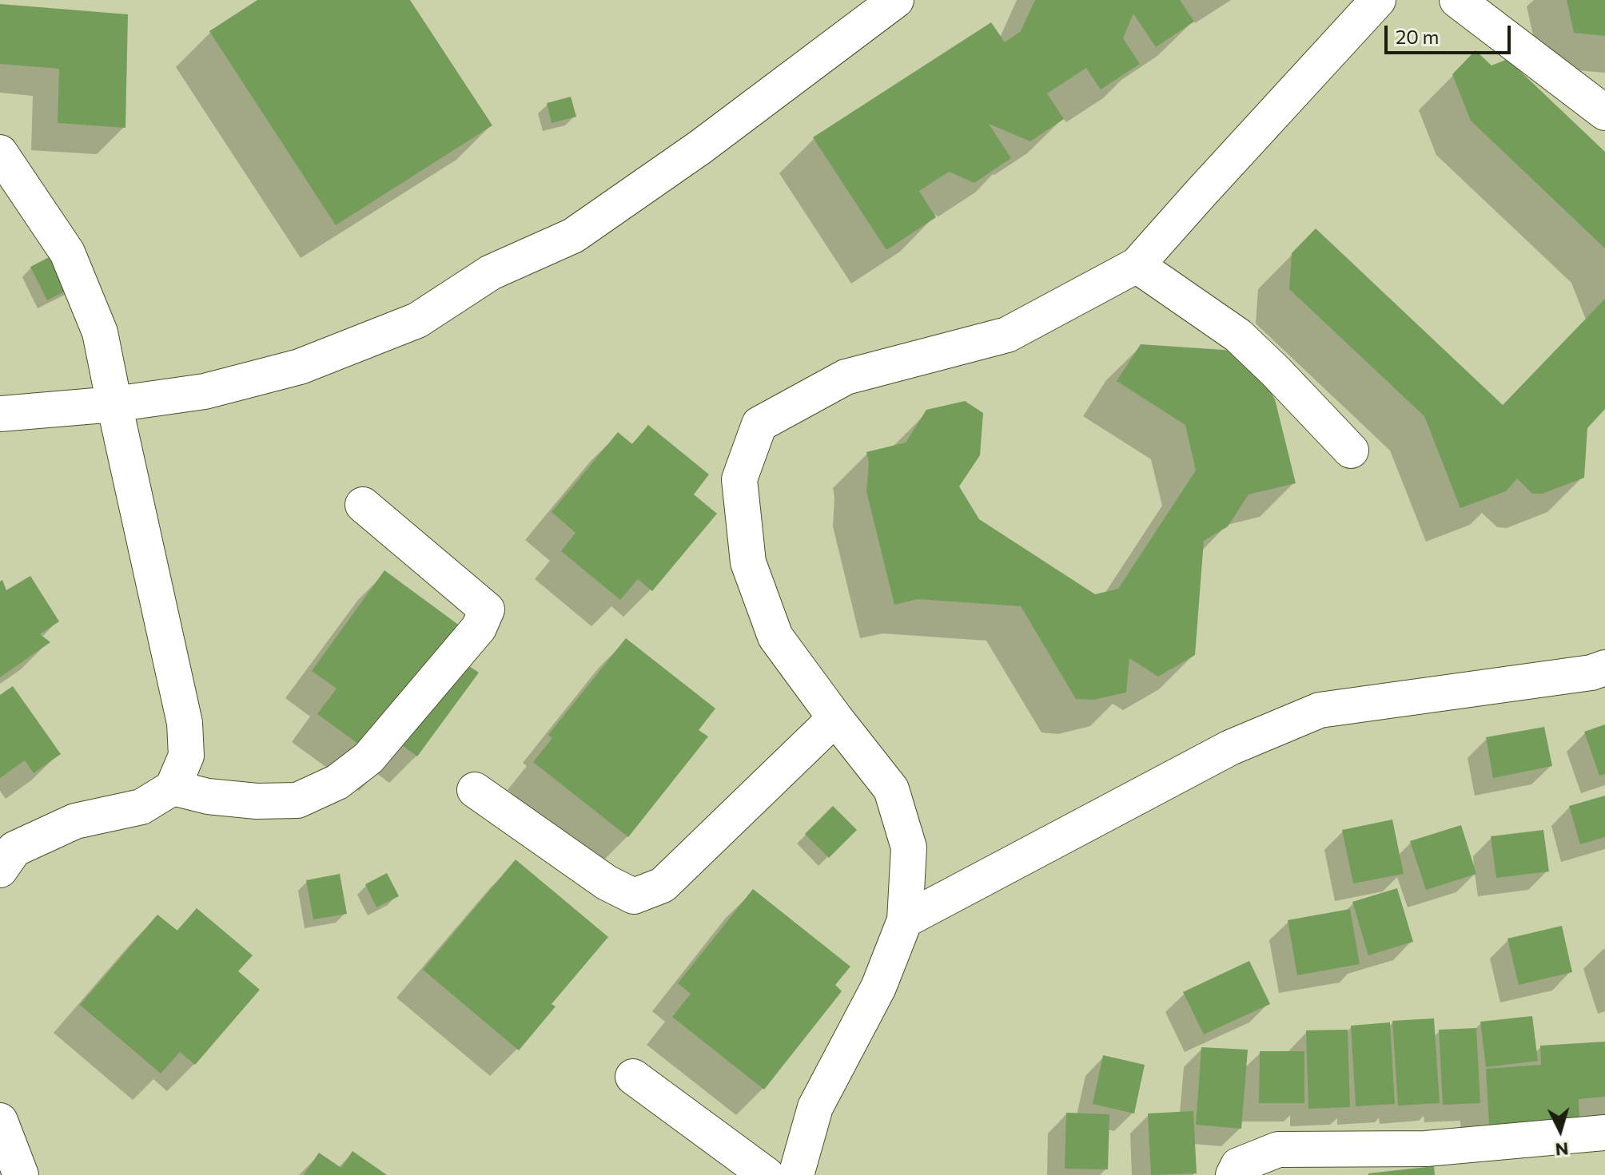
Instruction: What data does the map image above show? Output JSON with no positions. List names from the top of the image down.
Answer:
{
  "scale_bar": "20 m",
  "north": "bottom"
}
